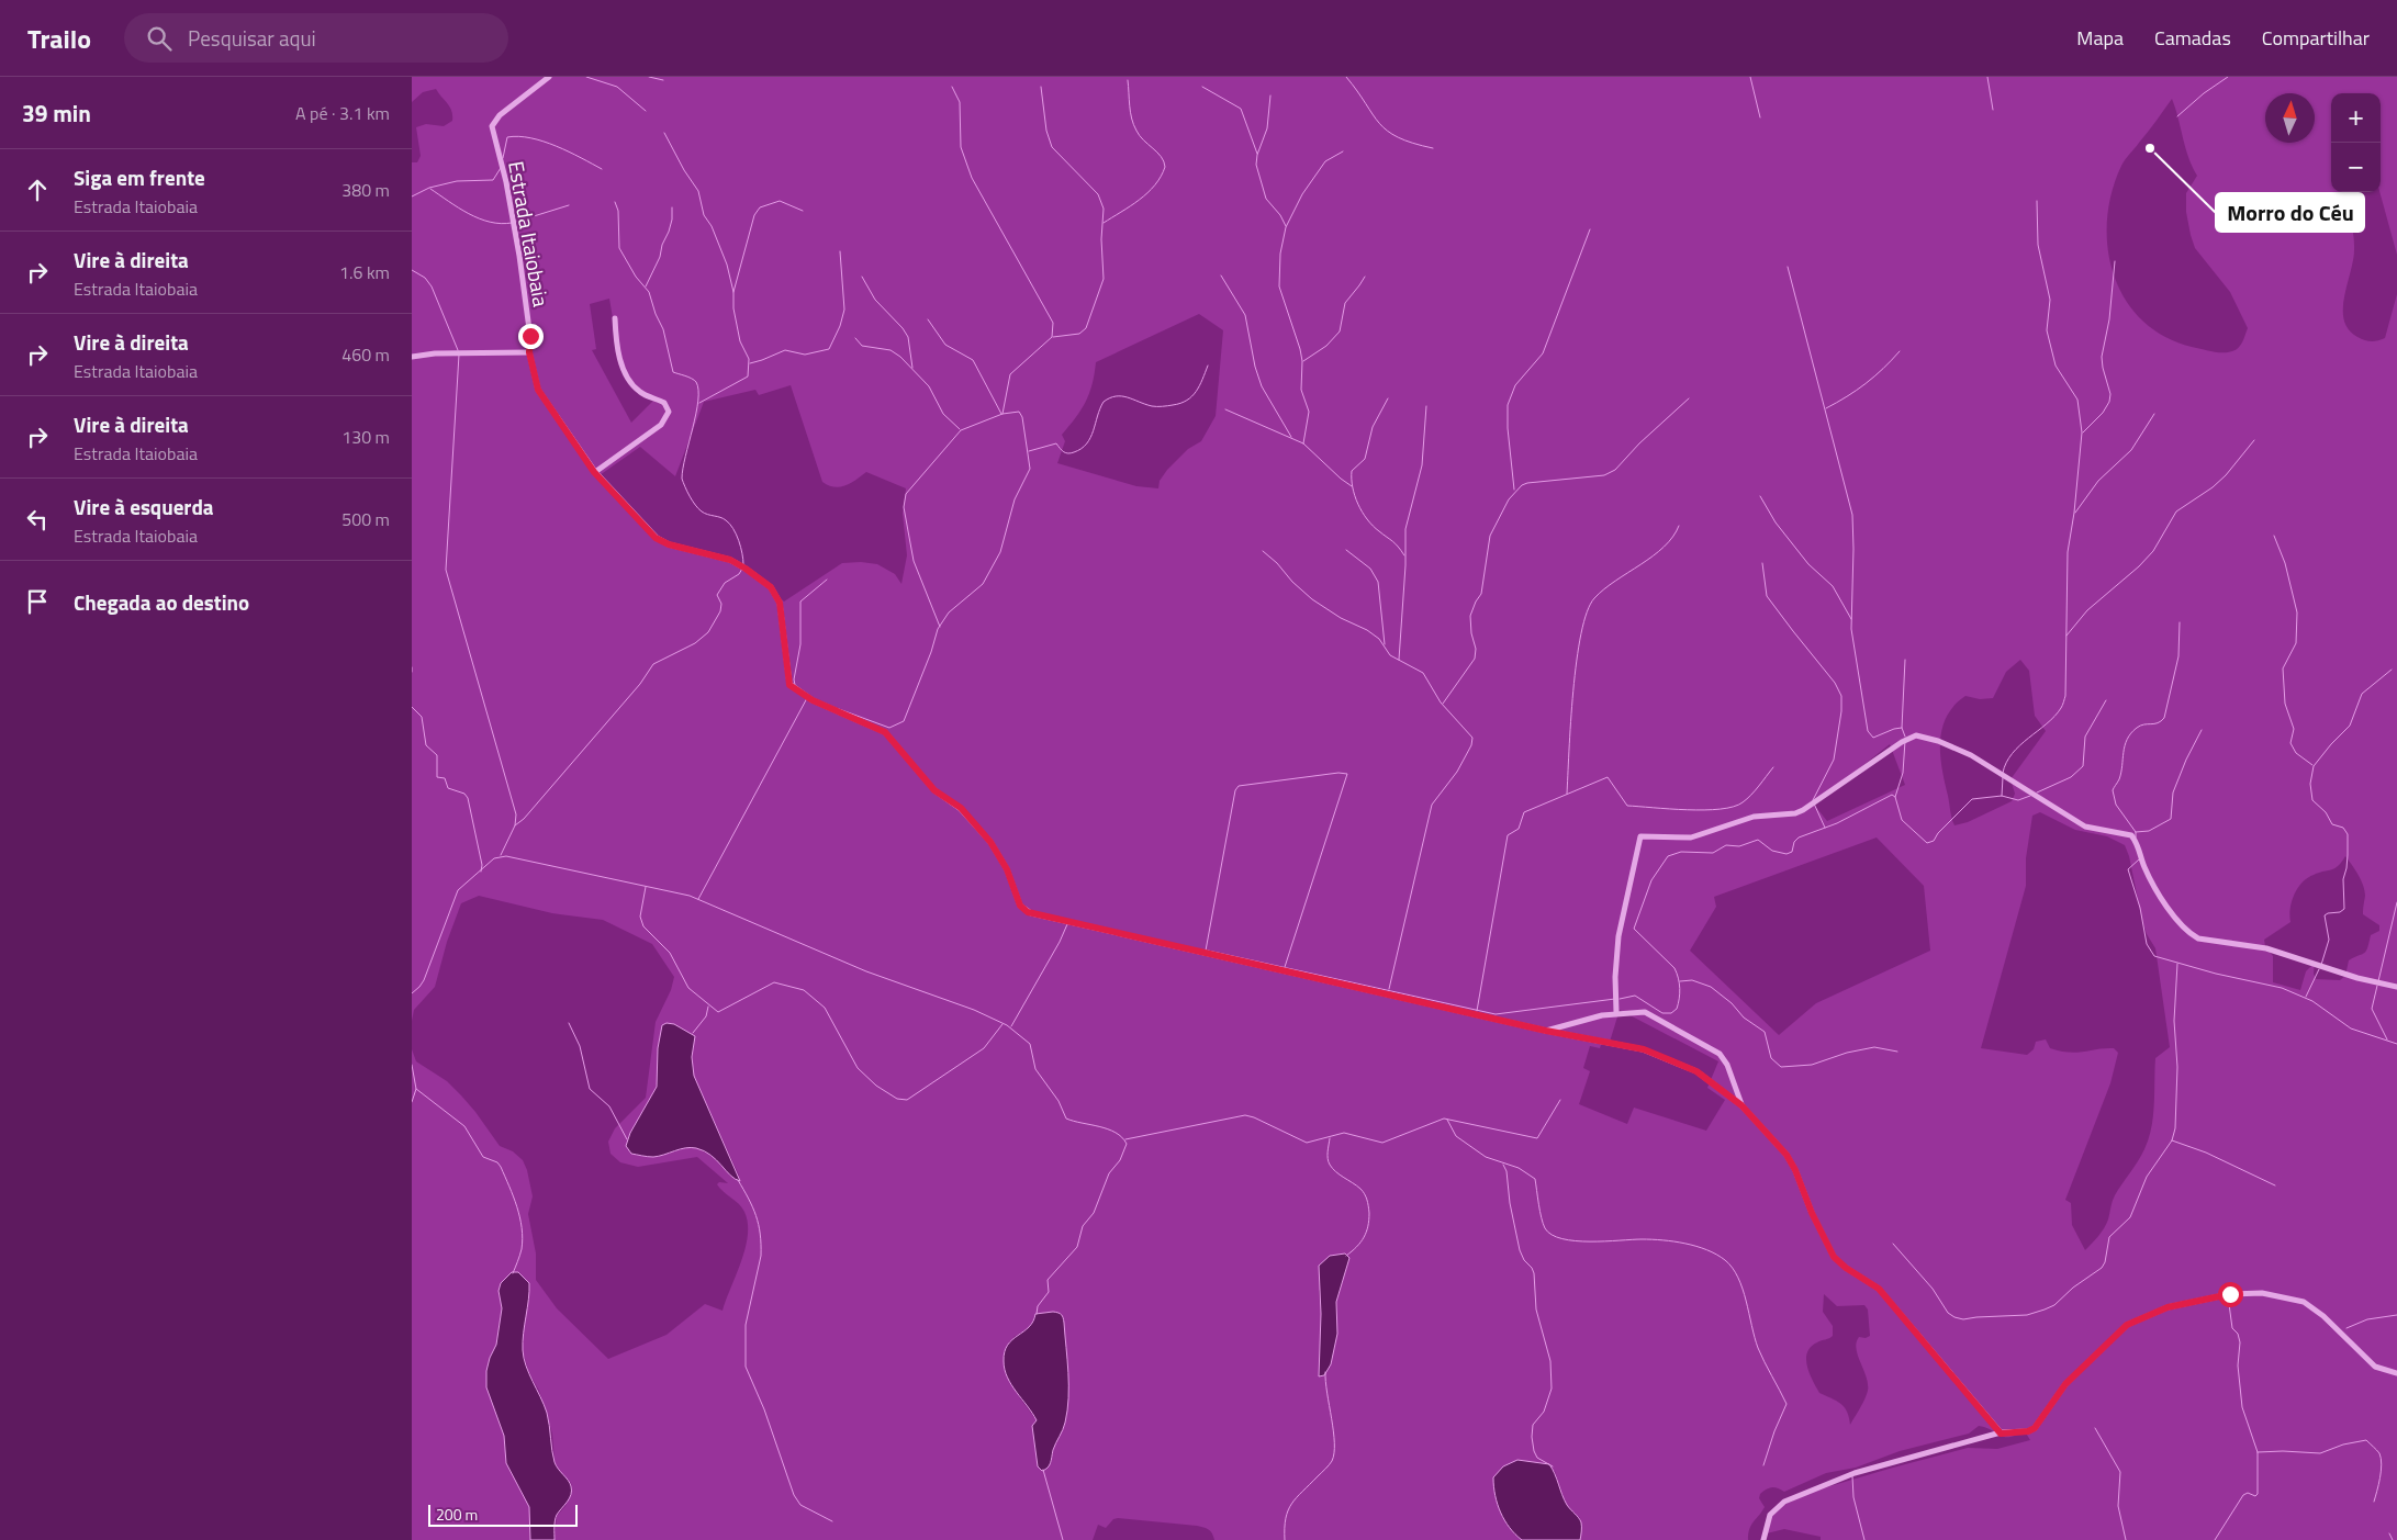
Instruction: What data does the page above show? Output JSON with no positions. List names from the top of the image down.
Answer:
{
  "streets": {
    "street": ["Estrada Itaiobaia"]
  },
  "places": ["Morro do Céu"],
  "scale_bar": "200 m",
  "north": "top",
  "page": {
    "header": "Trailo",
    "search": "Pesquisar aqui",
    "nav": ["Mapa", "Camadas", "Compartilhar"],
    "heading": ["39 min", "A pé · 3.1 km"],
    "map_buttons": ["+", "−"],
    "list": [
      ["Siga em frente", "Estrada Itaiobaia", "380 m"],
      ["Vire à direita", "Estrada Itaiobaia", "1.6 km"],
      ["Vire à direita", "Estrada Itaiobaia", "460 m"],
      ["Vire à direita", "Estrada Itaiobaia", "130 m"],
      ["Vire à esquerda", "Estrada Itaiobaia", "500 m"],
      "Chegada ao destino"
    ],
    "scale": "200 m"
  }
}
